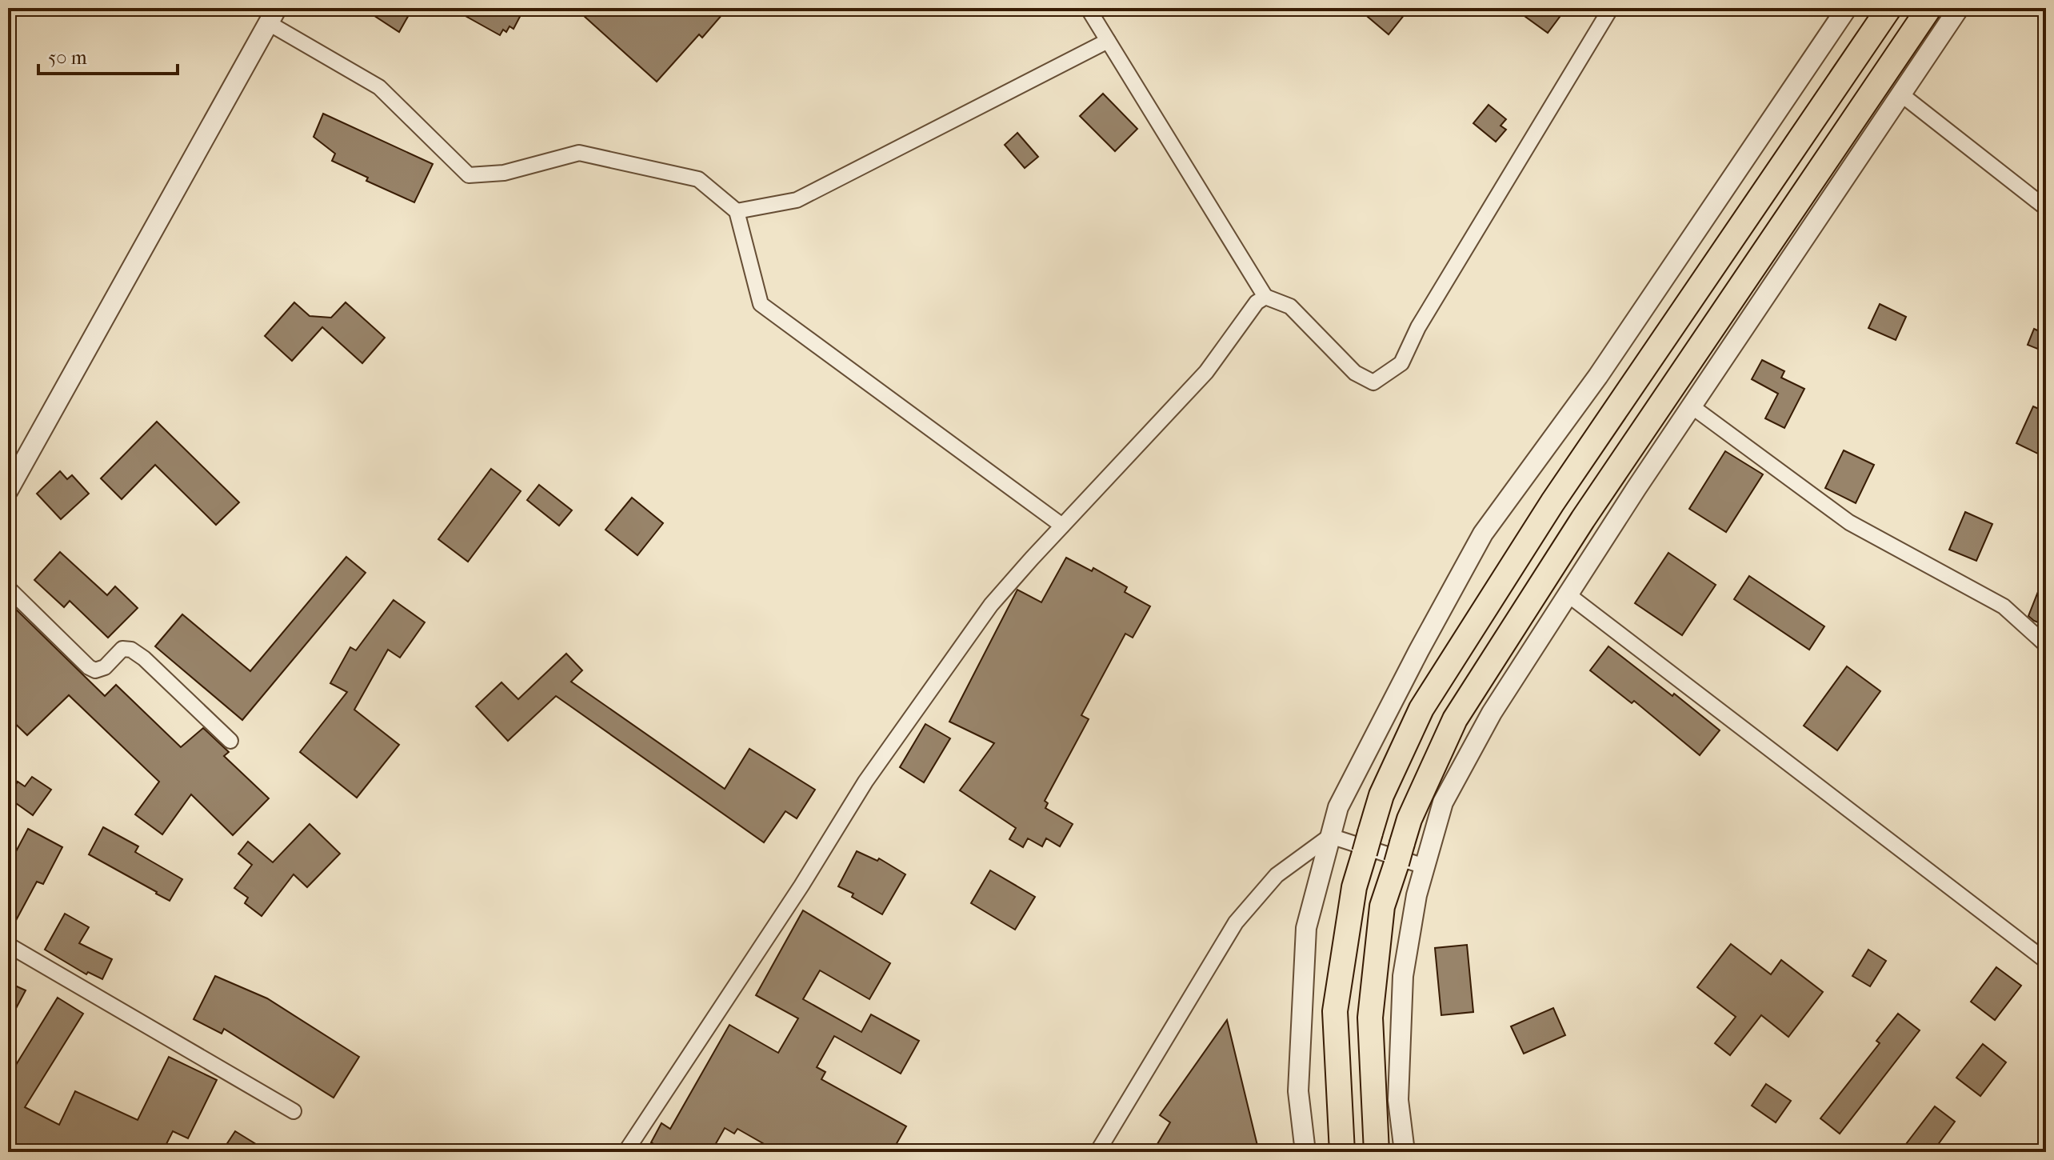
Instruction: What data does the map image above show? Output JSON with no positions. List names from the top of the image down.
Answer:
{
  "scale_bar": "50 m"
}
